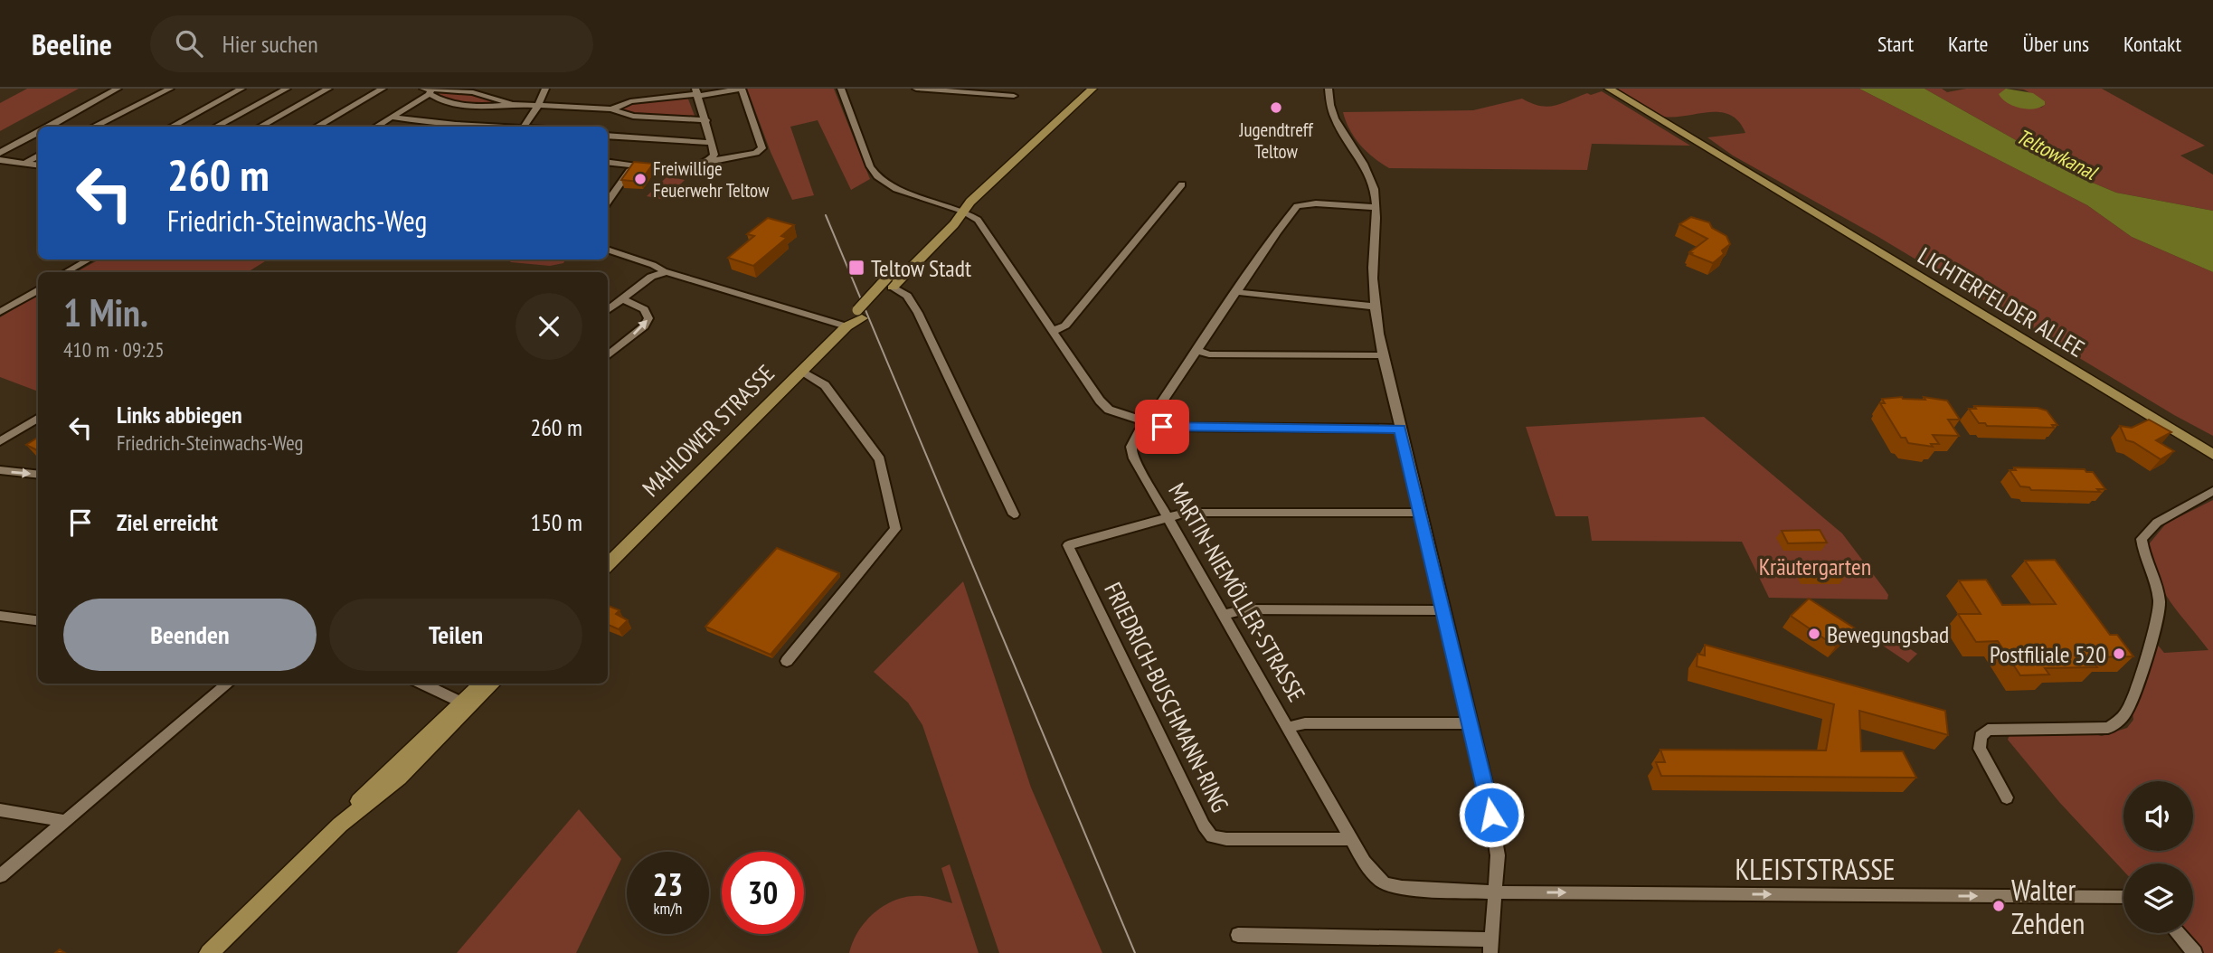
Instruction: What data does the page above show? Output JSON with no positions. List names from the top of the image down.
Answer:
{
  "streets": {
    "main road": ["LICHTERFELDER ALLEE", "MAHLOWER STRASSE"],
    "street": ["MARTIN-NIEMÖLLER-STRASSE", "FRIEDRICH-BUSCHMANN-RING", "KLEISTSTRASSE"]
  },
  "crossings": [
    ["MARTIN-NIEMÖLLER-STRASSE", "FRIEDRICH-BUSCHMANN-RING"],
    ["MARTIN-NIEMÖLLER-STRASSE", "KLEISTSTRASSE"]
  ],
  "one_way": ["KLEISTSTRASSE"],
  "water": ["Teltowkanal"],
  "parks": ["Kräutergarten"],
  "places": {
    "other": [
      "Jugendtreff Teltow",
      "Freiwillige Feuerwehr Teltow",
      "Bewegungsbad",
      "Postfiliale 520",
      "Walter Zehden"
    ],
    "transit": ["Teltow Stadt"]
  },
  "page": {
    "header": "Beeline",
    "search": "Hier suchen",
    "nav": [
      "Start",
      "Karte",
      "Über uns",
      "Kontakt"
    ],
    "turn": ["260 m", "Friedrich-Steinwachs-Weg"],
    "heading": ["1 Min.", "410 m · 09:25"],
    "list": [
      {
        "name": "Links abbiegen",
        "note": "Friedrich-Steinwachs-Weg",
        "value": "260 m"
      },
      {
        "name": "Ziel erreicht",
        "value": "150 m"
      }
    ],
    "buttons": ["Beenden", "Teilen"],
    "speed": "23 km/h",
    "limit": "30"
  }
}
